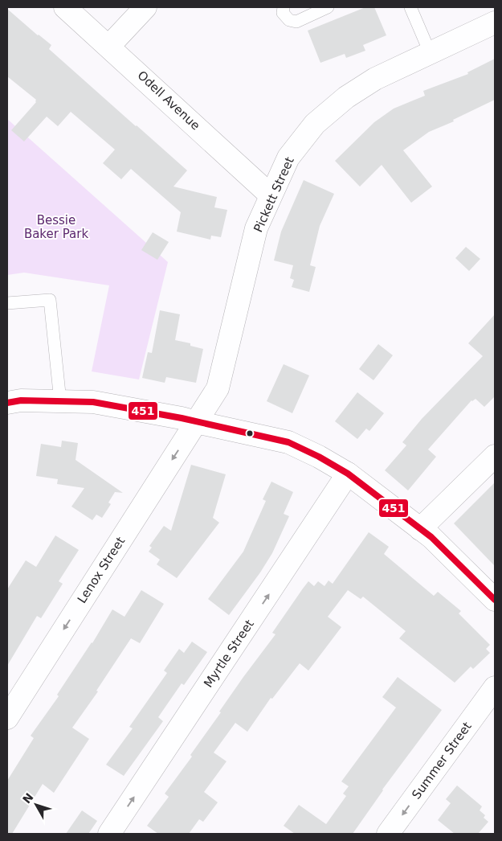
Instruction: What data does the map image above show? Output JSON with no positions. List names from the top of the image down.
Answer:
{
  "streets": {
    "street": [
      "Odell Avenue",
      "Pickett Street",
      "Lenox Street",
      "Myrtle Street",
      "Summer Street"
    ]
  },
  "crossings": [
    ["Odell Avenue", "Pickett Street"],
    ["Pickett Street", "Lenox Street"]
  ],
  "one_way": ["Lenox Street", "Myrtle Street", "Summer Street"],
  "parks": ["Bessie Baker Park"],
  "lines": ["transit line 451"],
  "north": "top left"
}
